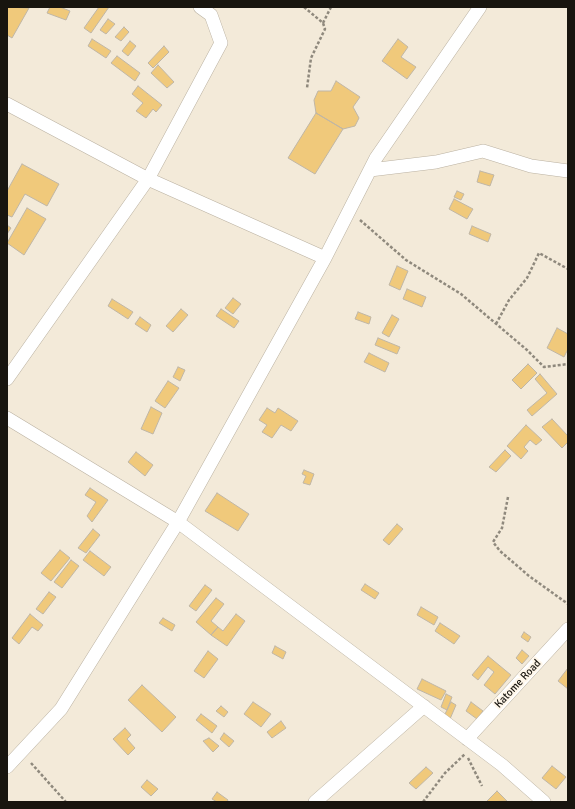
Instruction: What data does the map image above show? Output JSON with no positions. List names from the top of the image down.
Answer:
{
  "streets": {
    "street": ["Katome Road"]
  }
}
